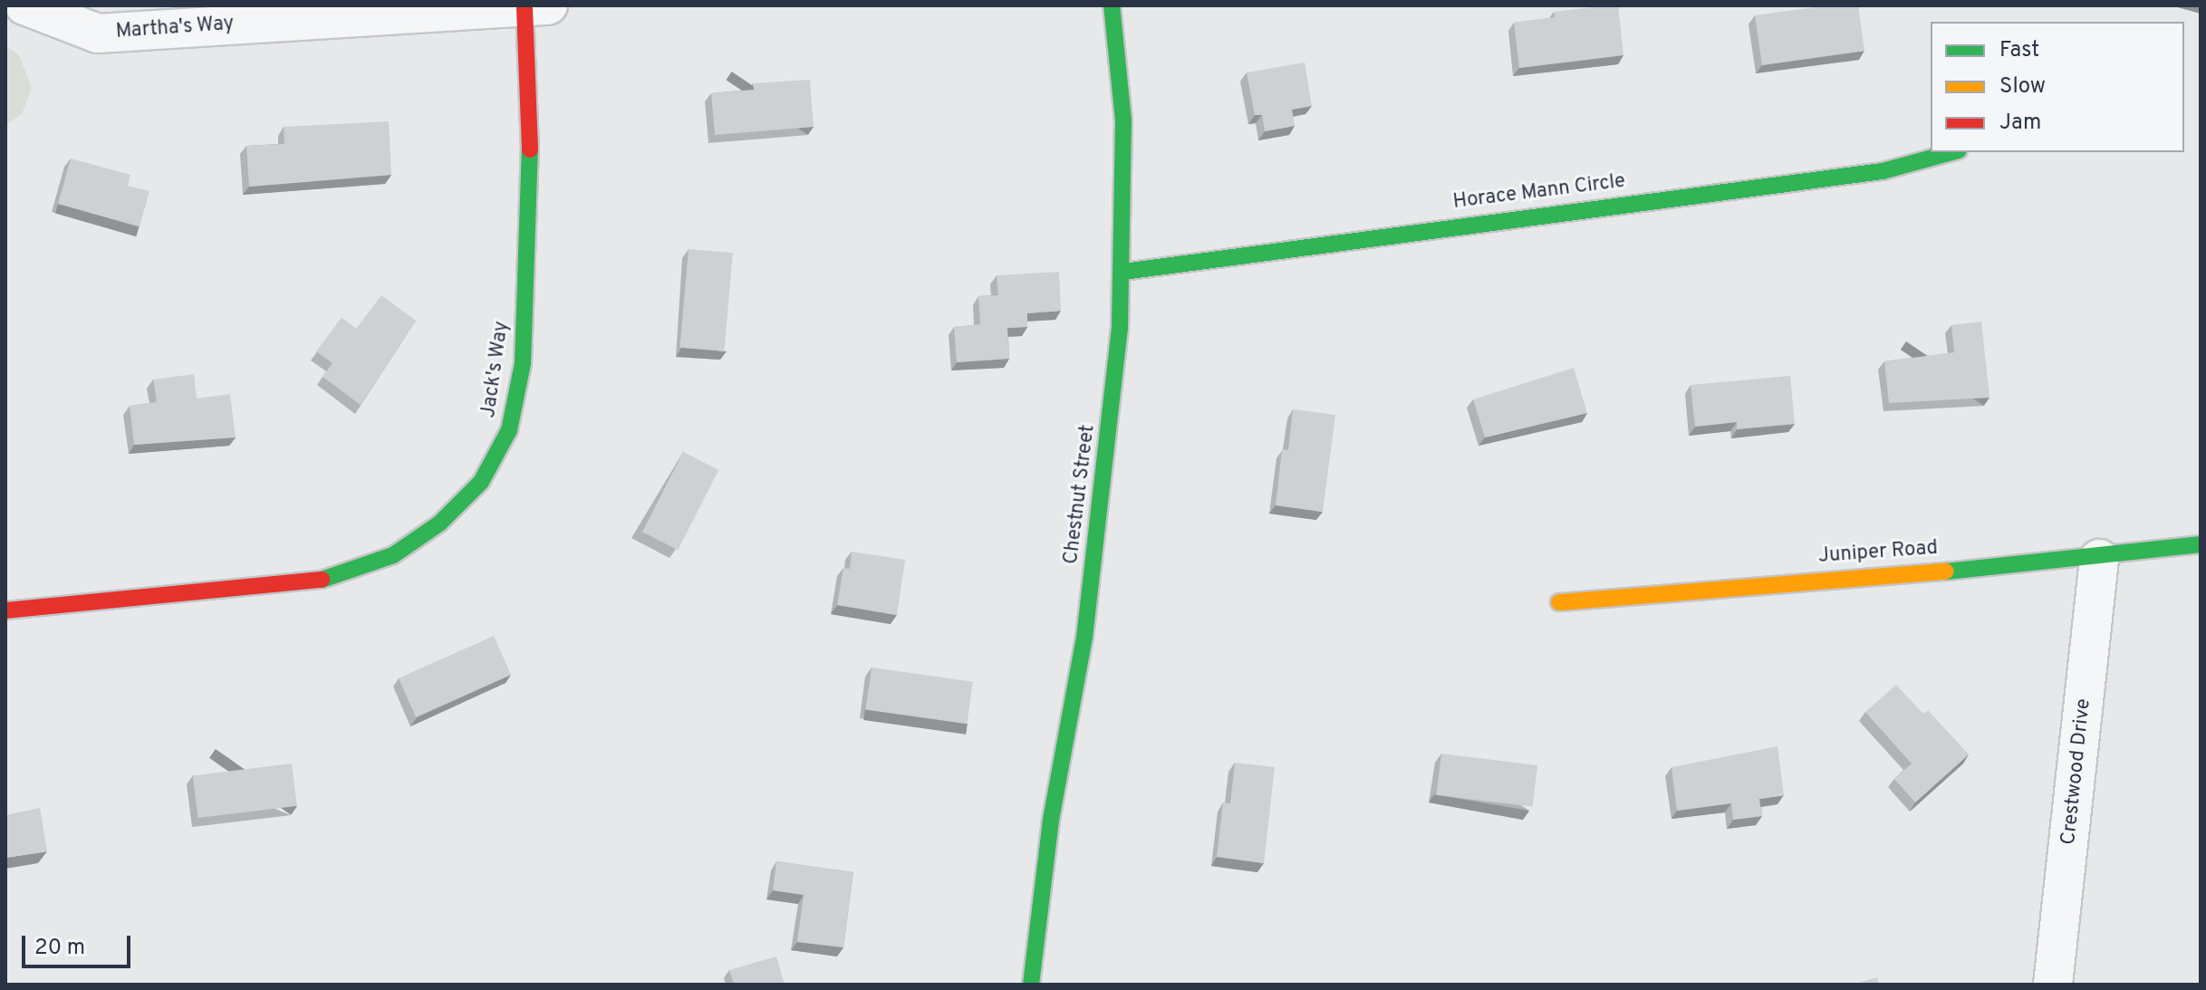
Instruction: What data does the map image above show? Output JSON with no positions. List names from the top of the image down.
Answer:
{
  "streets": {
    "street": [
      "Martha's Way",
      "Horace Mann Circle",
      "Jack's Way",
      "Chestnut Street",
      "Juniper Road",
      "Crestwood Drive"
    ]
  },
  "crossings": [
    ["Martha's Way", "Jack's Way"],
    ["Horace Mann Circle", "Chestnut Street"],
    ["Juniper Road", "Crestwood Drive"]
  ],
  "legend": ["Fast", "Slow", "Jam"],
  "scale_bar": "20 m"
}
